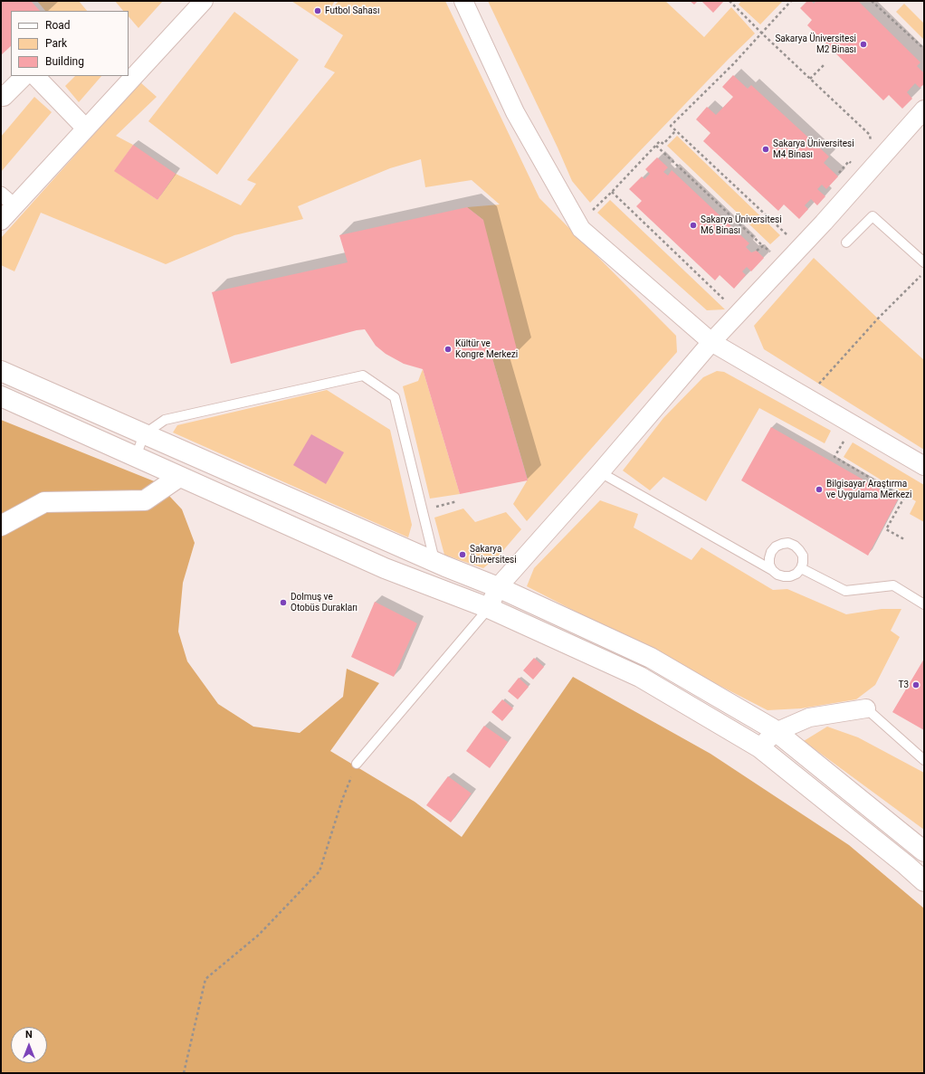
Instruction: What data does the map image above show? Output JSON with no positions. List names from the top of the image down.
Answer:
{
  "places": [
    "Futbol Sahası",
    "Sakarya Üniversitesi M2 Binası",
    "Sakarya Üniversitesi M4 Binası",
    "Sakarya Üniversitesi M6 Binası",
    "Kültür ve Kongre Merkezi",
    "Bilgisayar Araştırma ve Uygulama Merkezi",
    "Sakarya Üniversitesi",
    "Dolmuş ve Otobüs Durakları",
    "T3"
  ],
  "legend": ["Road", "Park", "Building"],
  "north": "top"
}
